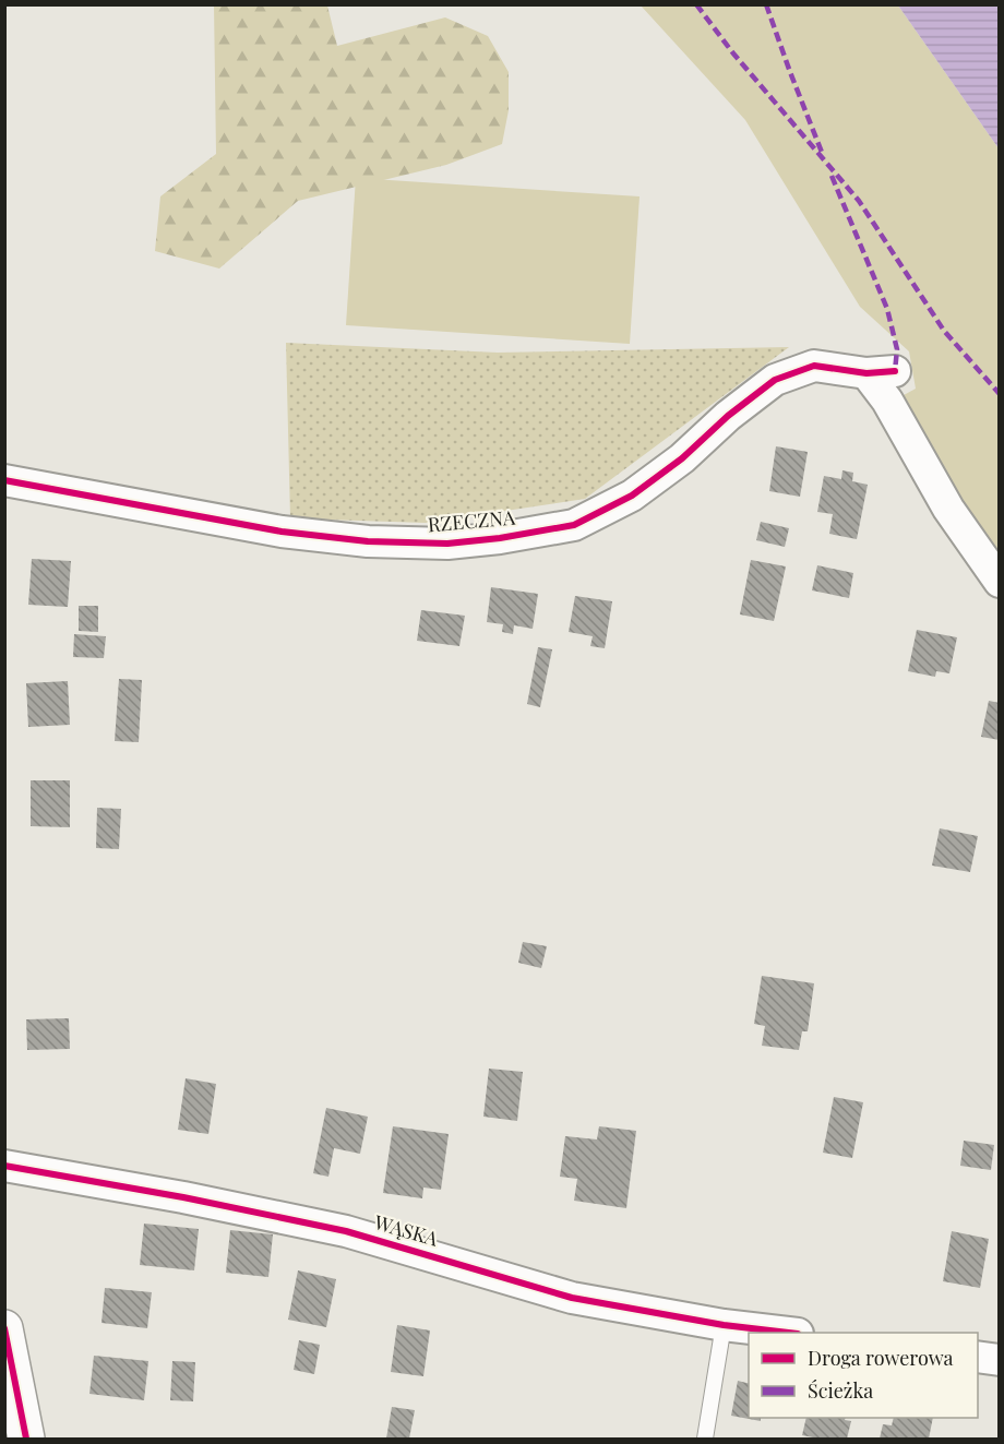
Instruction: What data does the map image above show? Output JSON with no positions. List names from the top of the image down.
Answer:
{
  "streets": {
    "street": ["RZECZNA", "WĄSKA"]
  },
  "legend": ["Droga rowerowa", "Ścieżka"]
}
